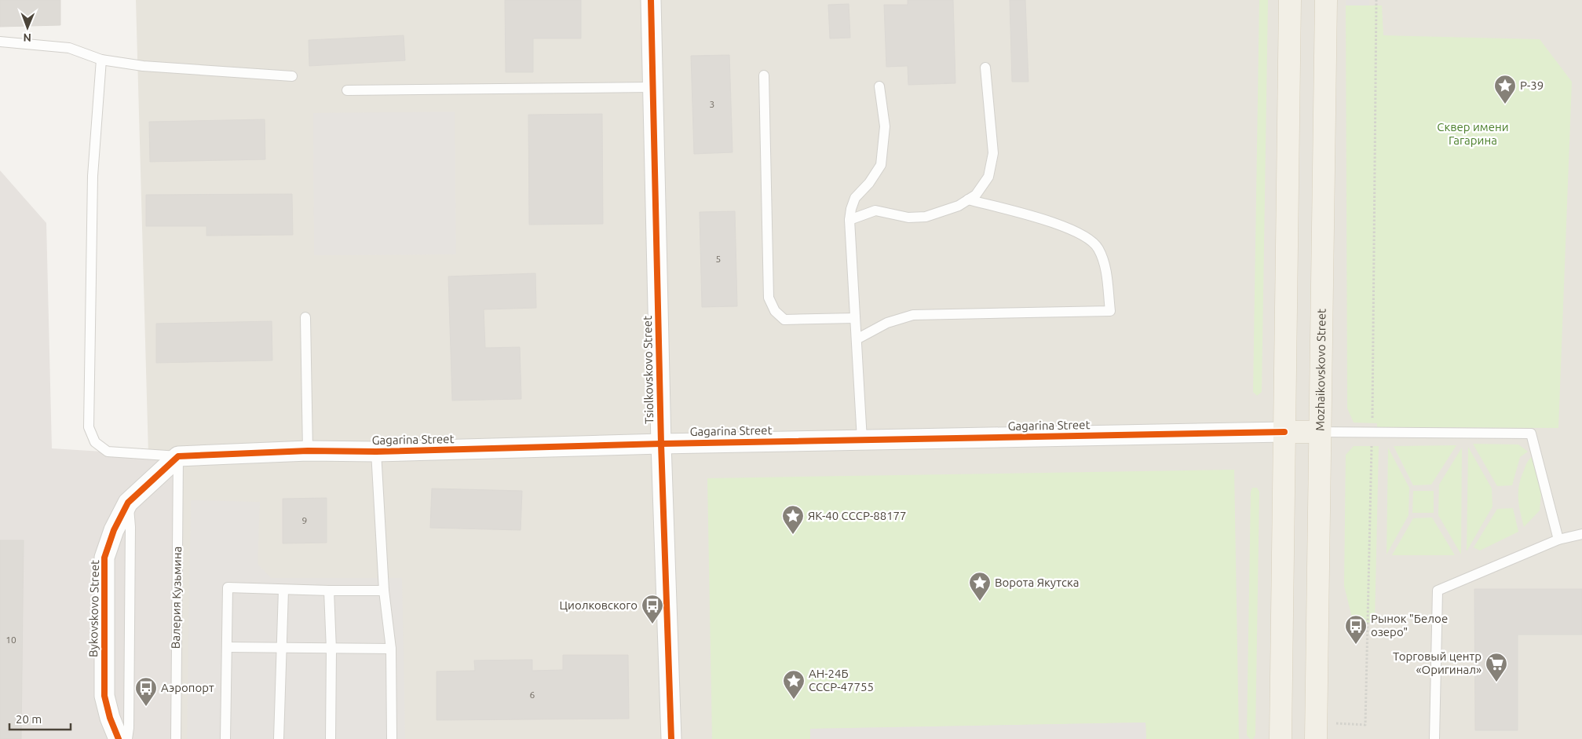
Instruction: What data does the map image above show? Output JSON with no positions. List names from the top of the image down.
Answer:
{
  "streets": {
    "main road": ["Mozhaikovskovo Street", "Gagarina Street"],
    "street": ["Tsiolkovskovo Street", "Bykovskovo Street"],
    "lane": ["Валерия Кузьмина"]
  },
  "crossings": [
    ["Tsiolkovskovo Street", "Gagarina Street"],
    ["Mozhaikovskovo Street", "Gagarina Street"],
    ["Gagarina Street", "Валерия Кузьмина"],
    ["Gagarina Street", "Bykovskovo Street"],
    ["Валерия Кузьмина", "Bykovskovo Street"]
  ],
  "parks": ["Сквер имени Гагарина"],
  "places": {
    "place": [
      "P-39",
      "ЯК-40 СССР-88177",
      "Ворота Якутска",
      "АН-24Б СССР-47755"
    ],
    "bus stop": ["Циолковского", "Рынок \"Белое озеро\"", "Аэропорт"],
    "supermarket": ["Торговый центр «Оригинал»"]
  },
  "house_numbers": [
    "3",
    "5",
    "9",
    "10",
    "6"
  ],
  "scale_bar": "20 m",
  "north": "bottom"
}
